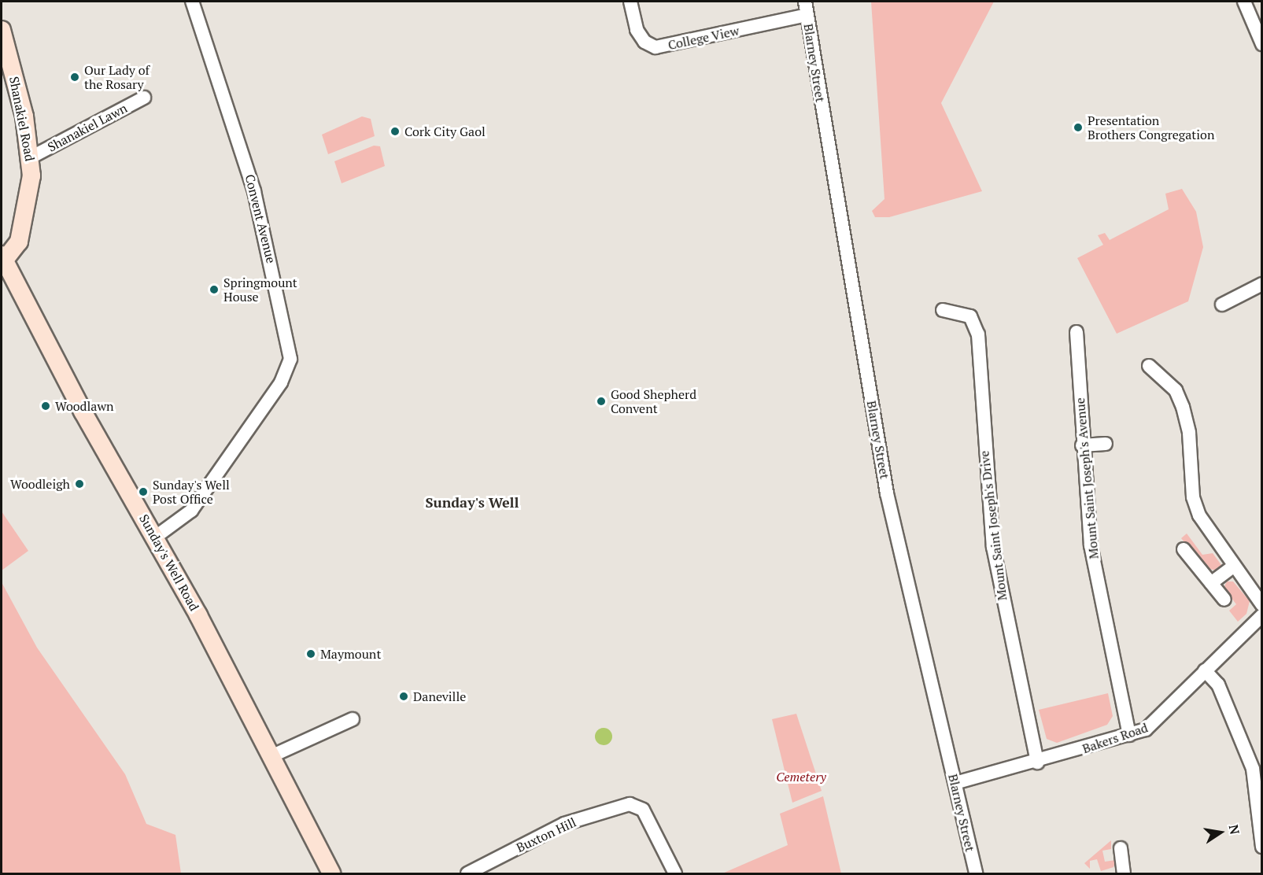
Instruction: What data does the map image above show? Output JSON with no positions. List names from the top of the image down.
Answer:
{
  "streets": {
    "main road": ["Shanakiel Road", "Sunday's Well Road"],
    "street": [
      "College View",
      "Blarney Street",
      "Shanakiel Lawn",
      "Convent Avenue",
      "Mount Saint Joseph's Avenue",
      "Mount Saint Joseph's Drive",
      "Bakers Road",
      "Buxton Hill"
    ]
  },
  "crossings": [
    ["College View", "Blarney Street"],
    ["Blarney Street", "Bakers Road"],
    ["Shanakiel Road", "Shanakiel Lawn"],
    ["Shanakiel Road", "Sunday's Well Road"],
    ["Convent Avenue", "Sunday's Well Road"],
    ["Mount Saint Joseph's Avenue", "Bakers Road"],
    ["Mount Saint Joseph's Drive", "Bakers Road"]
  ],
  "districts": ["Sunday's Well"],
  "parks": ["Cemetery"],
  "places": [
    "Our Lady of the Rosary",
    "Presentation Brothers Congregation",
    "Cork City Gaol",
    "Springmount House",
    "Good Shepherd Convent",
    "Woodlawn",
    "Woodleigh",
    "Sunday's Well Post Office",
    "Maymount",
    "Daneville"
  ],
  "north": "right"
}
